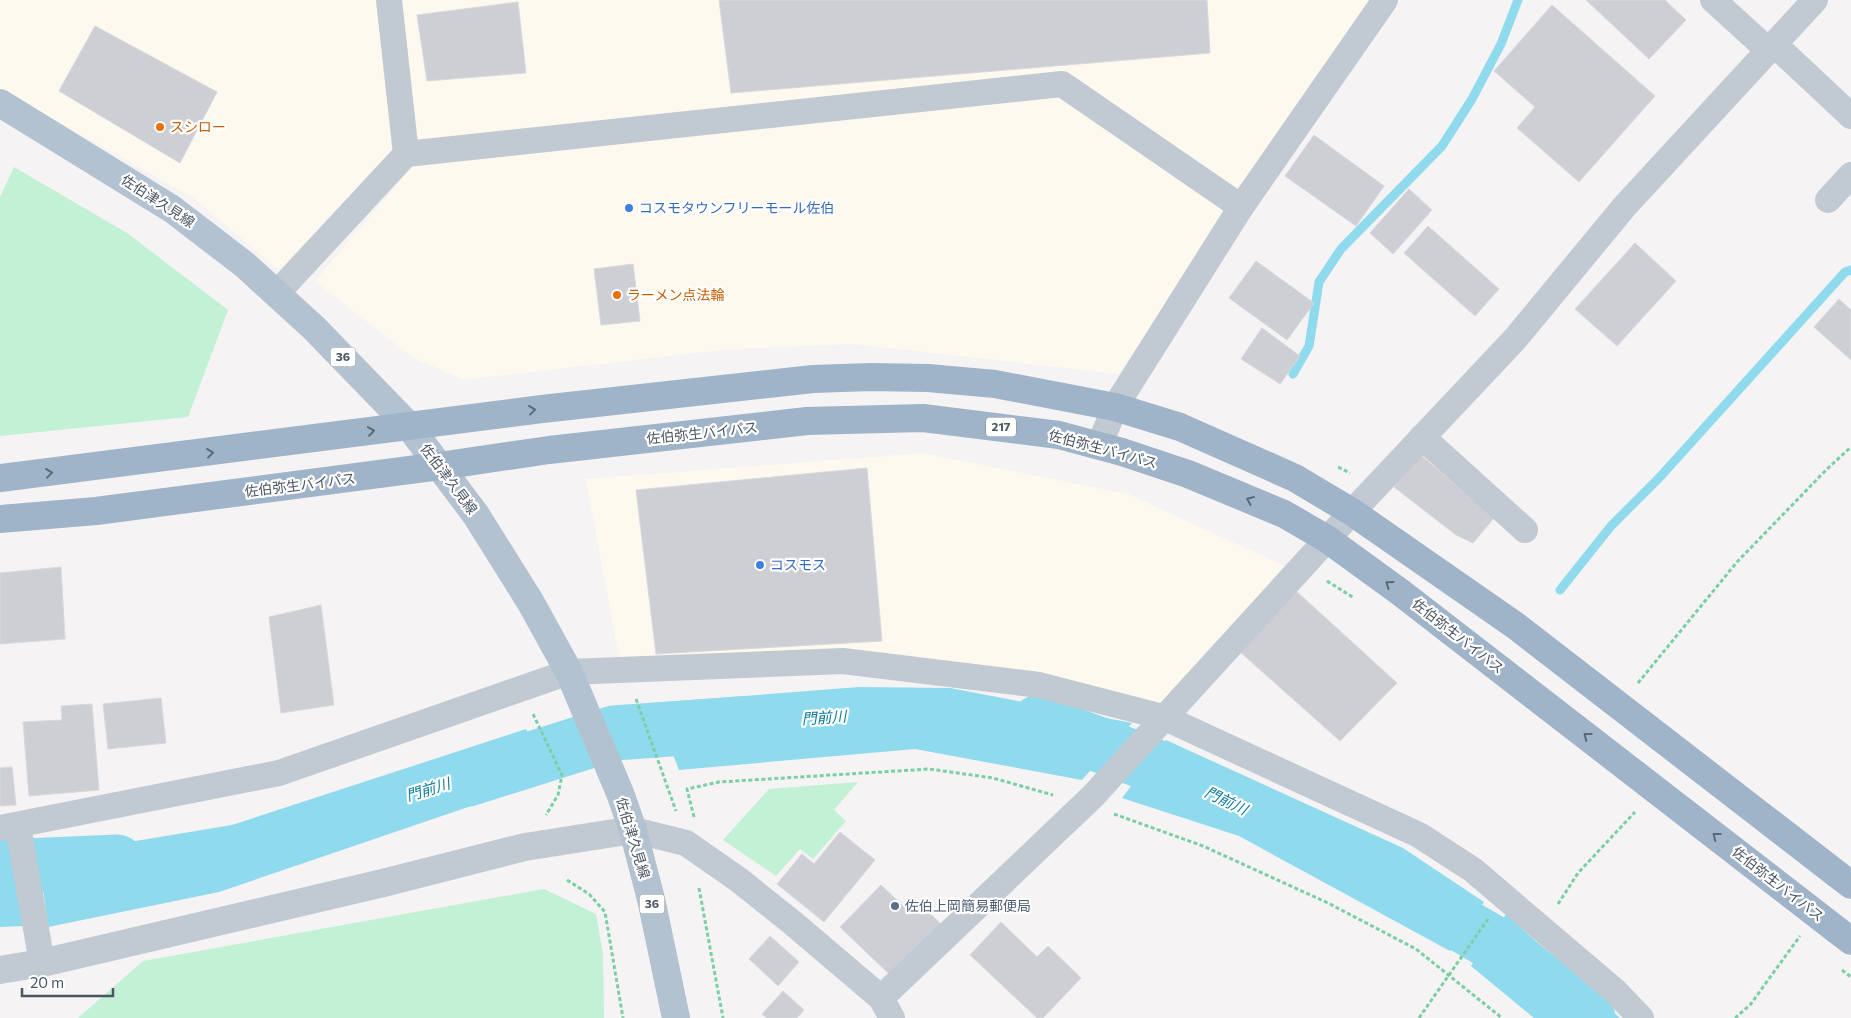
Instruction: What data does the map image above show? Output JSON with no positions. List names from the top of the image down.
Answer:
{
  "streets": {
    "highway": ["217", "佐伯弥生バイパス"],
    "main road": ["佐伯津久見線", "36"]
  },
  "crossings": [
    ["佐伯津久見線", "佐伯弥生バイパス"]
  ],
  "water": ["門前川"],
  "places": [
    "スシロー",
    "コスモタウンフリーモール佐伯",
    "ラーメン点法輪",
    "コスモス",
    "佐伯上岡簡易郵便局"
  ],
  "scale_bar": "20 m"
}
